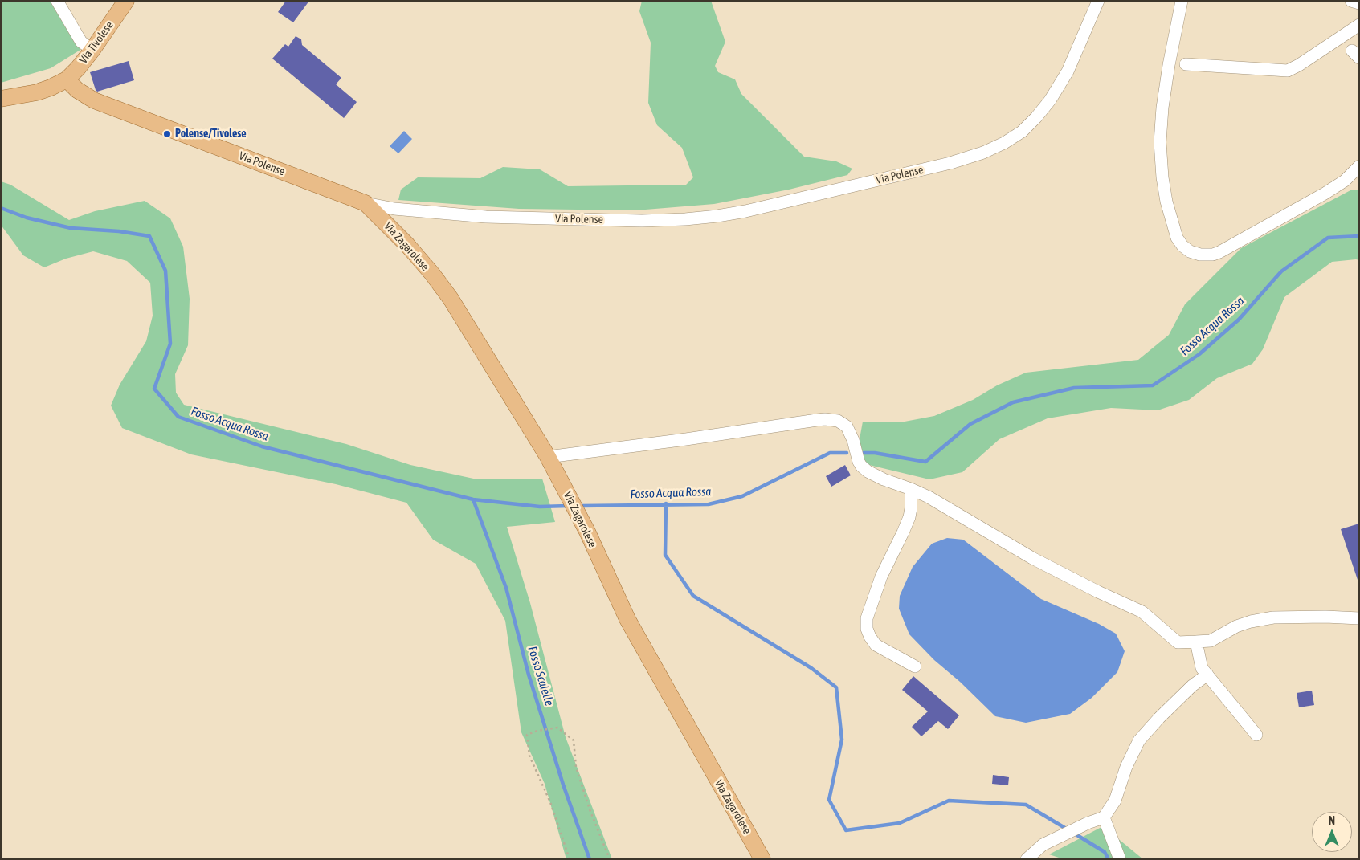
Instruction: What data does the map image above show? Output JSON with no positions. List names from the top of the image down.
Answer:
{
  "streets": {
    "main road": ["Via Tivolese", "Via Polense", "Via Zagarolese"]
  },
  "crossings": [
    ["Via Tivolese", "Via Polense"],
    ["Via Polense", "Via Zagarolese"]
  ],
  "water": ["Fosso Acqua Rossa", "Fosso Scalelle"],
  "places": ["Polense/Tivolese"],
  "north": "top"
}
